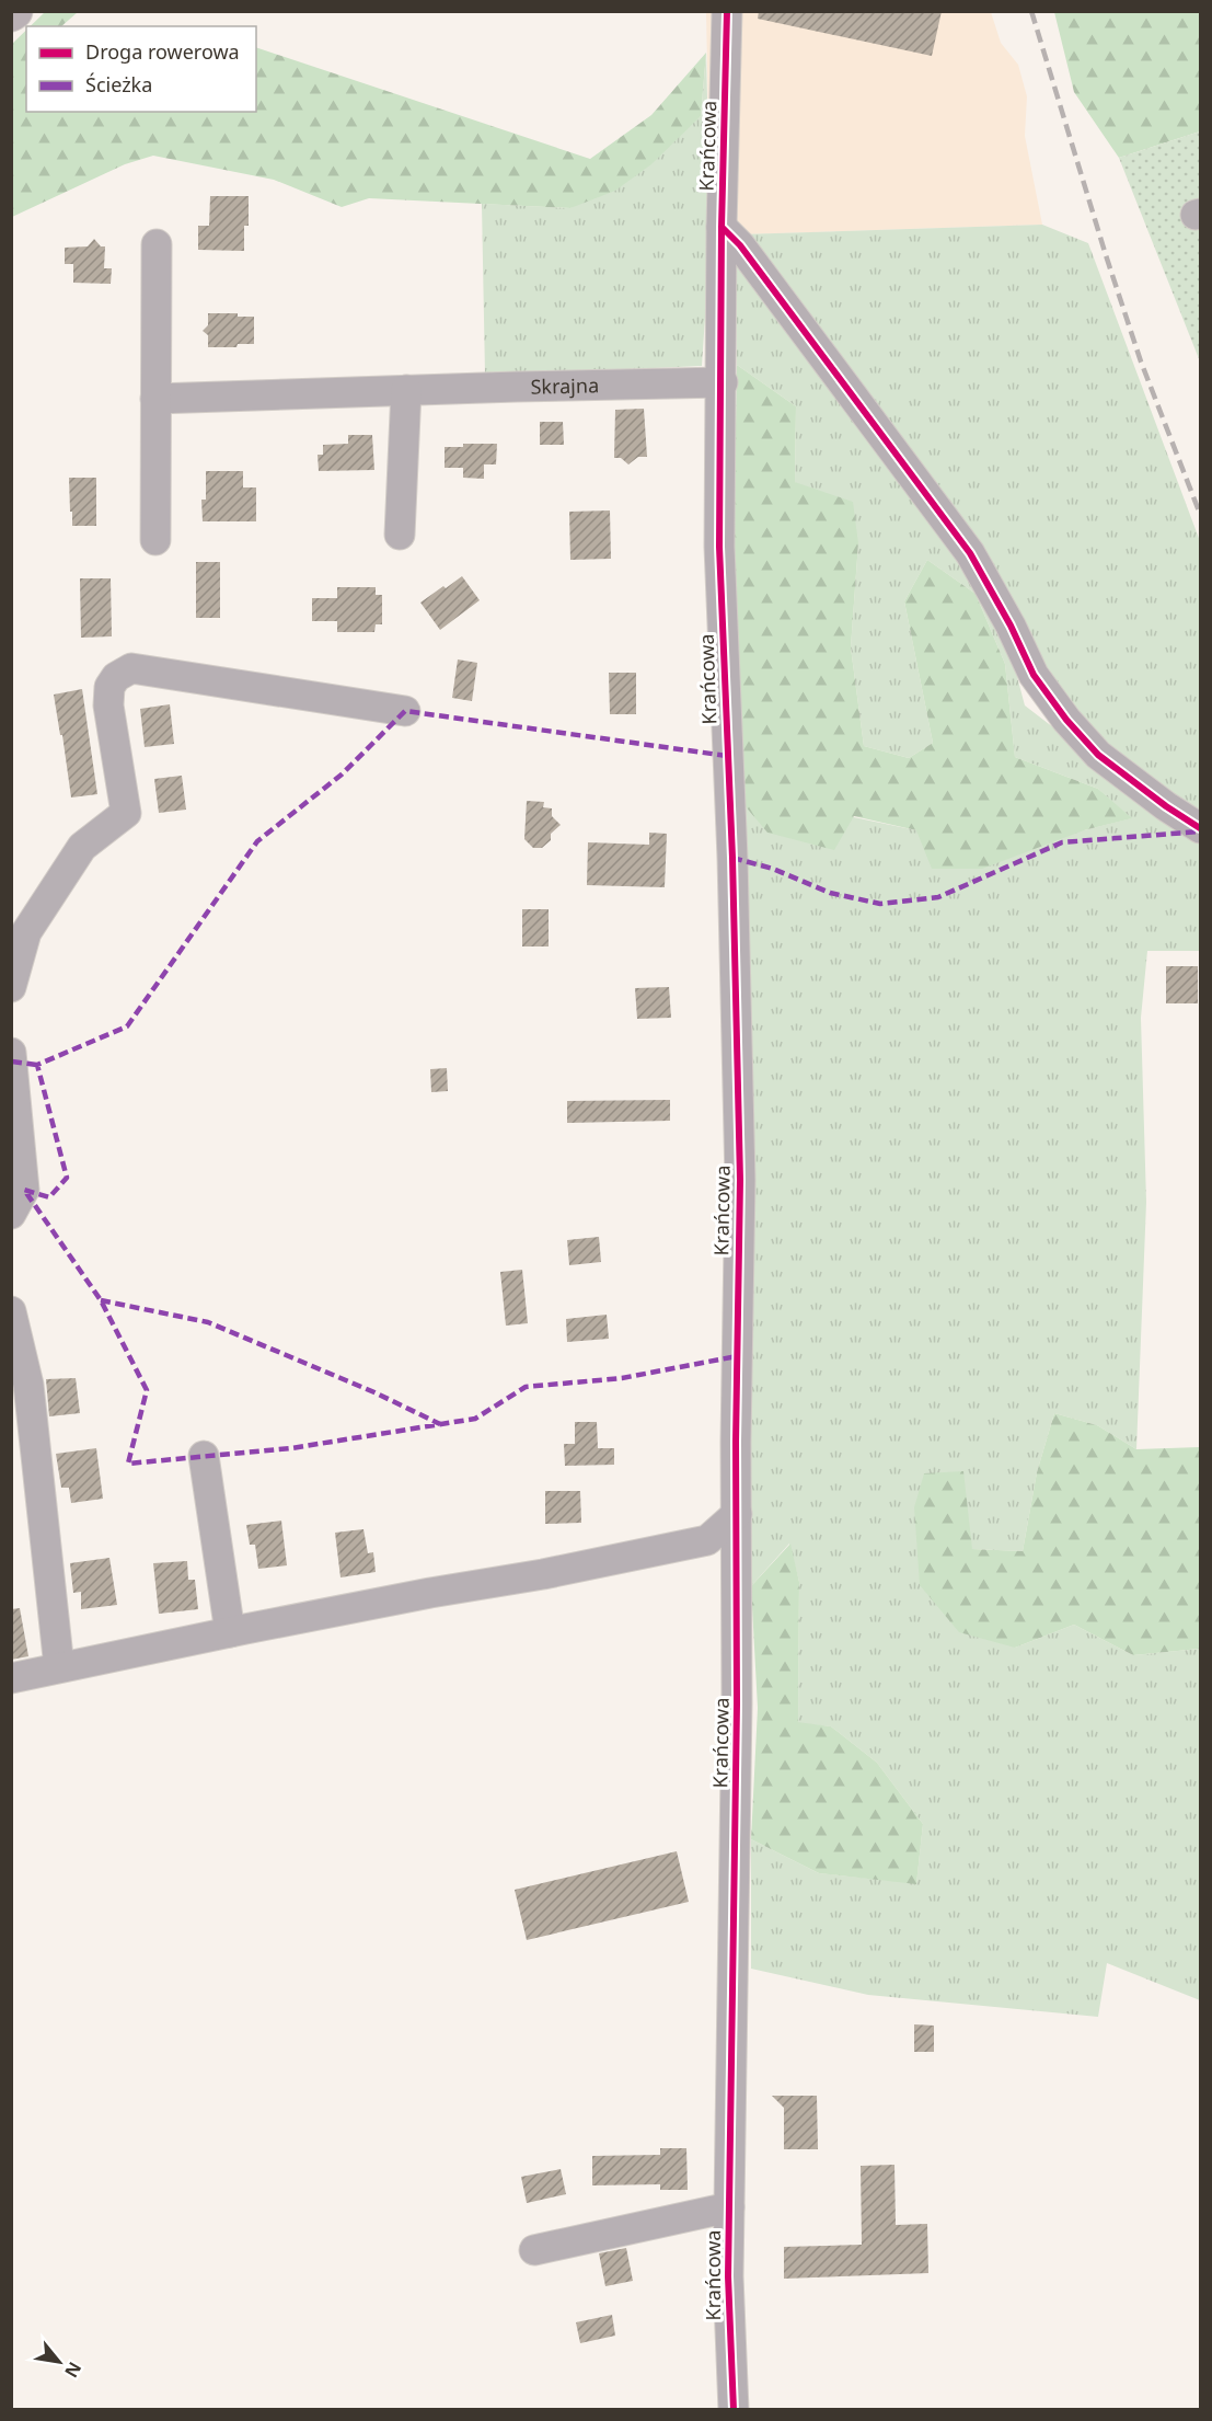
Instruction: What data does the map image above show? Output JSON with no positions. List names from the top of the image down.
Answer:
{
  "streets": {
    "street": ["Krańcowa", "Skrajna"]
  },
  "crossings": [
    ["Krańcowa", "Skrajna"]
  ],
  "legend": ["Droga rowerowa", "Ścieżka"],
  "north": "bottom right"
}
